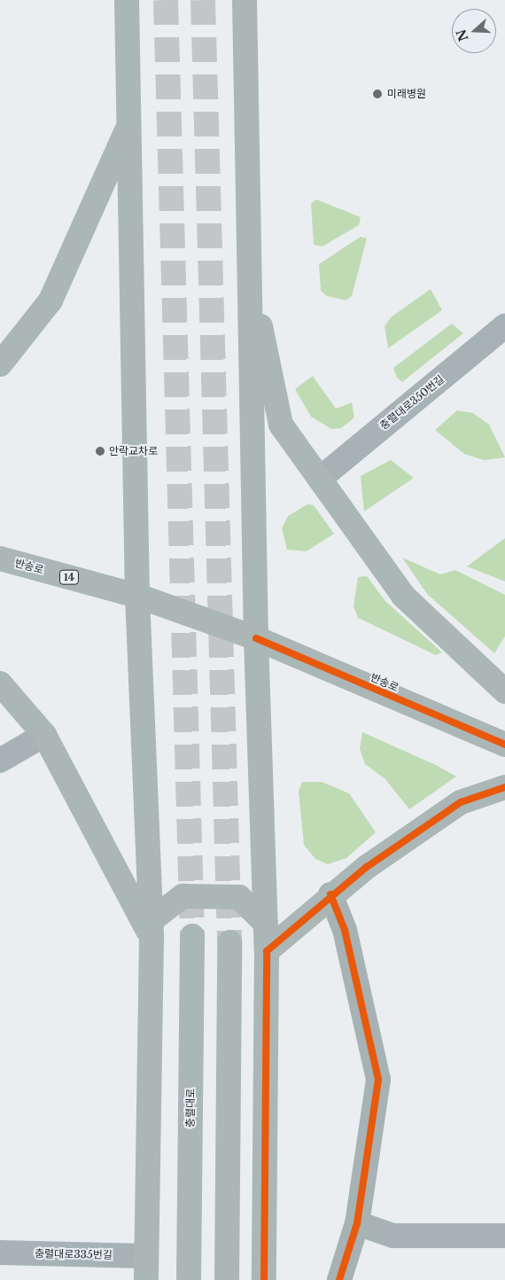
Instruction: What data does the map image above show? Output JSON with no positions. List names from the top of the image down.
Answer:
{
  "streets": {
    "main road": ["반송로", "14", "충렬대로"],
    "street": ["충렬대로350번길", "충렬대로335번길"]
  },
  "places": ["미래병원", "안락교차로"],
  "north": "left"
}
